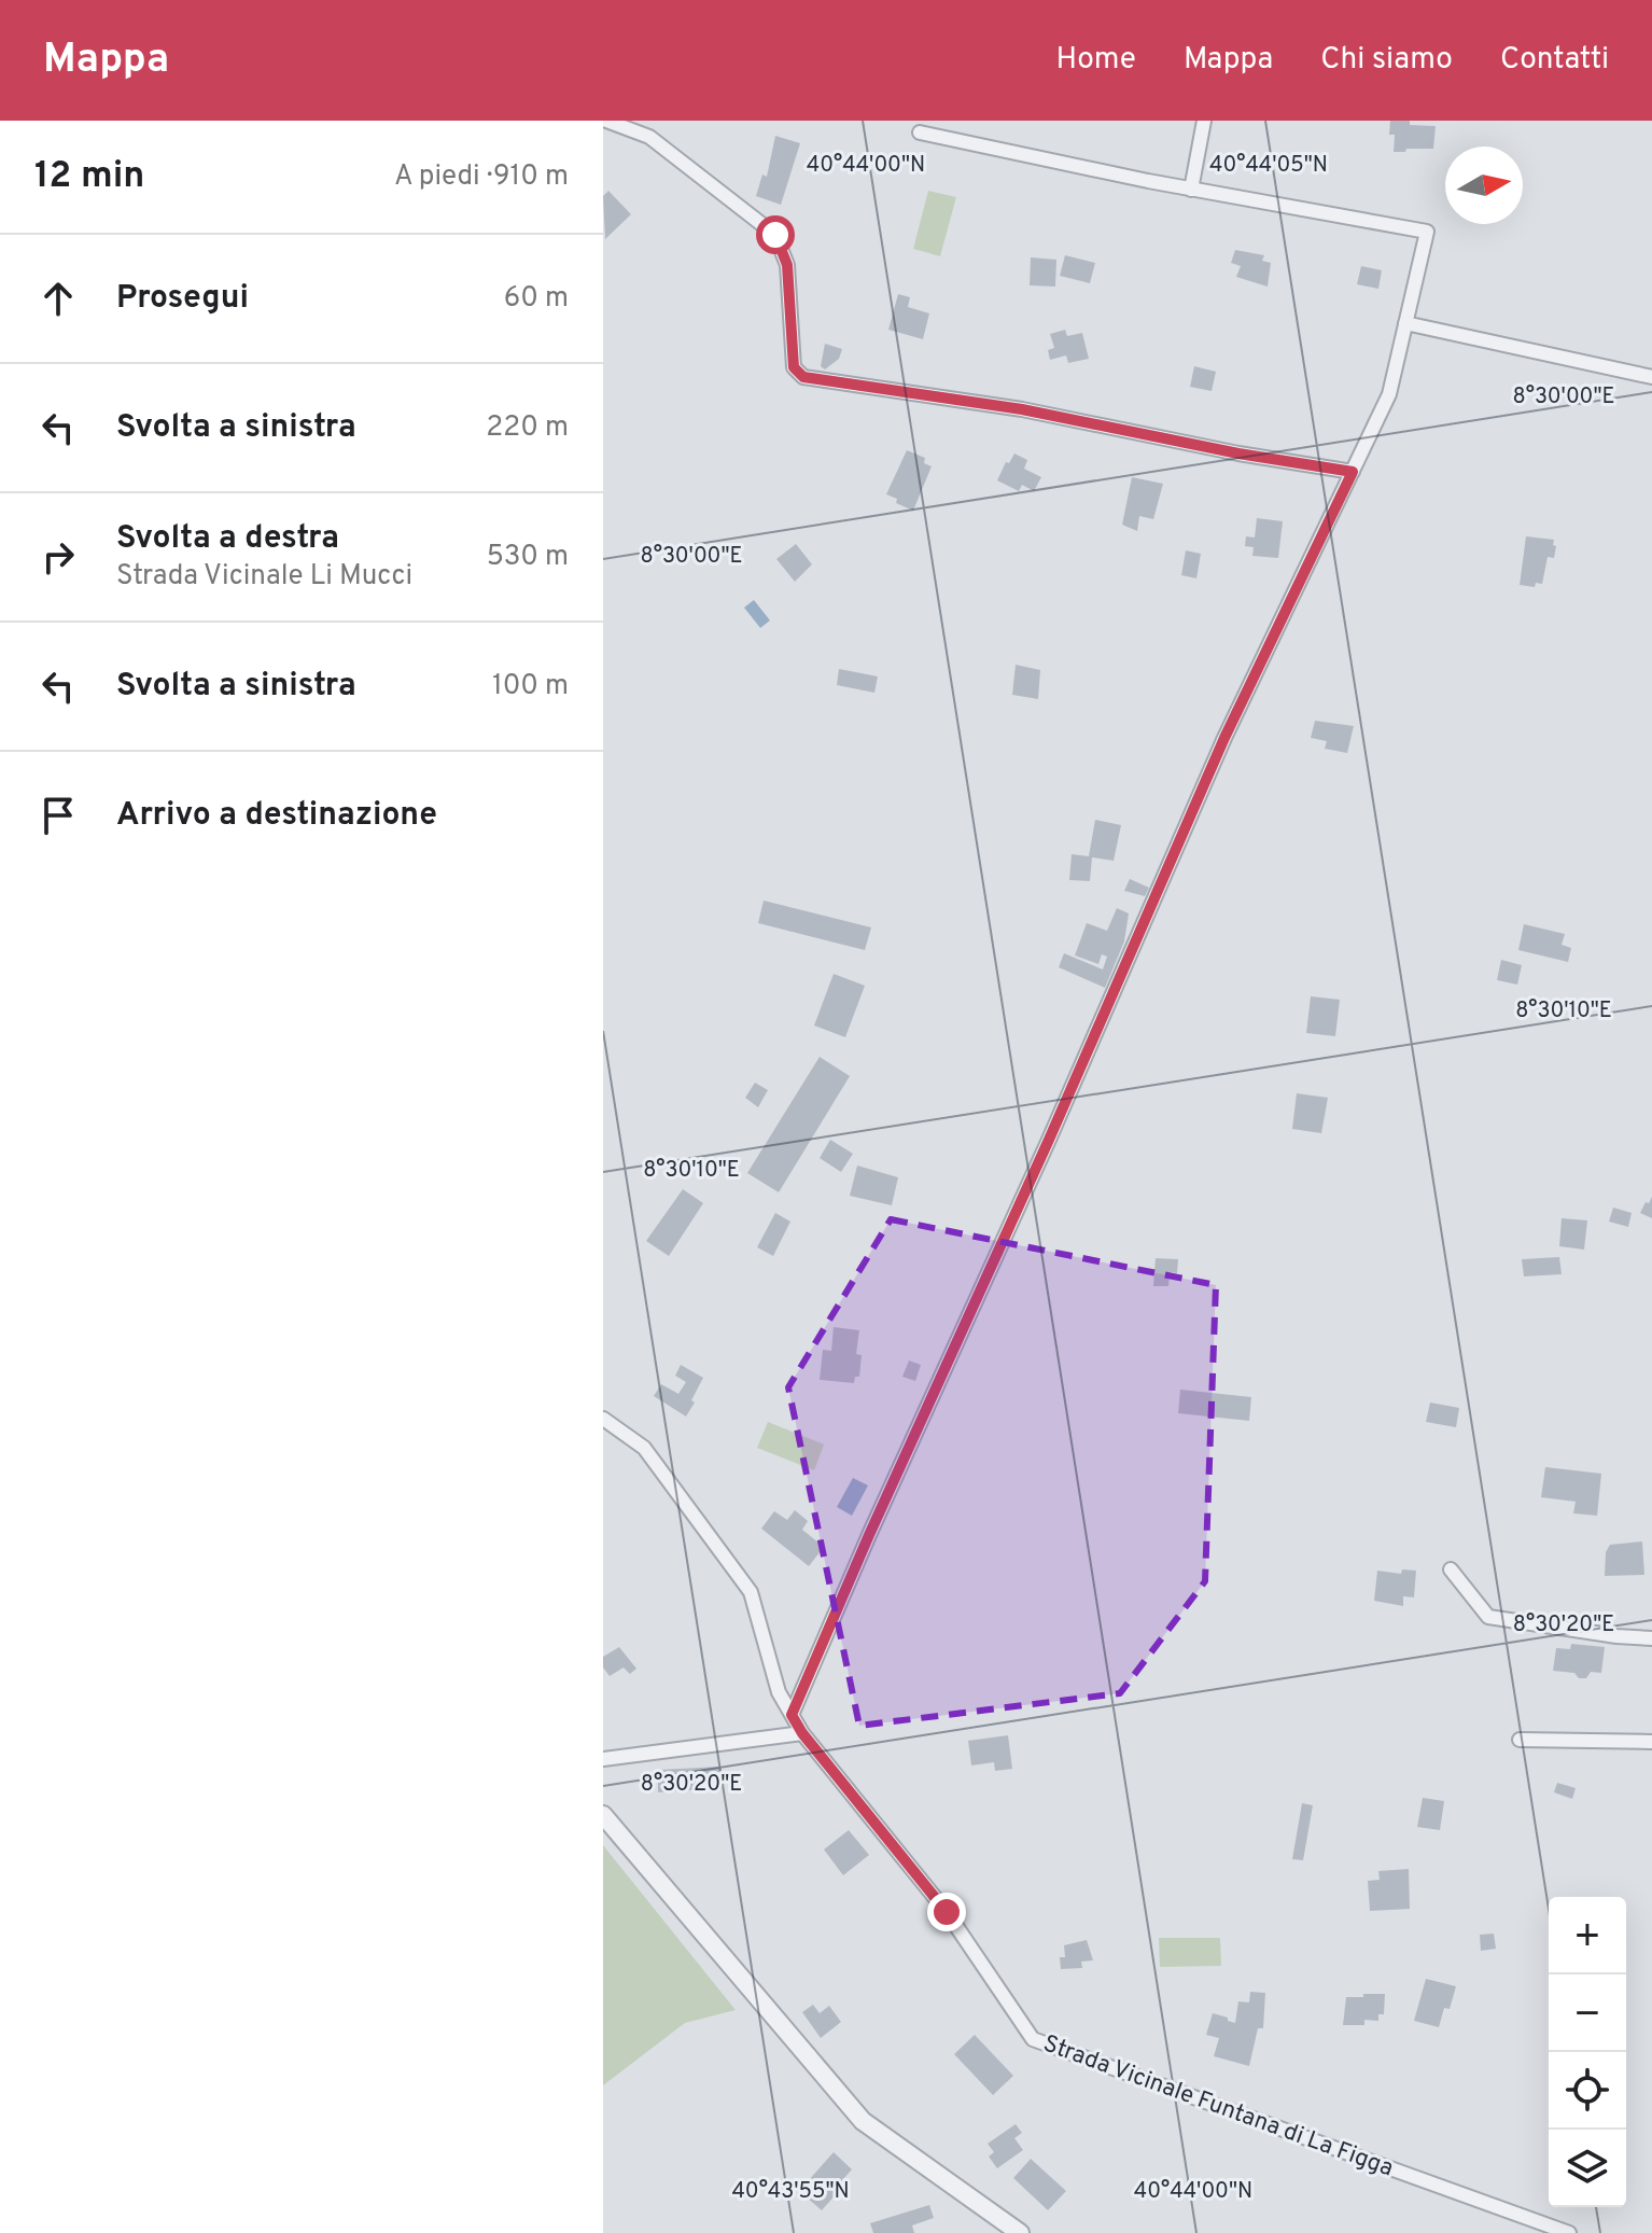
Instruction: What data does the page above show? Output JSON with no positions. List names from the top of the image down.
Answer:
{
  "streets": {
    "street": ["Strada Vicinale Funtana di La Figga"]
  },
  "north": "right",
  "page": {
    "header": "Mappa",
    "nav": [
      "Home",
      "Mappa",
      "Chi siamo",
      "Contatti"
    ],
    "heading": ["12 min", "A piedi · 910 m"],
    "list": [
      ["Prosegui", "60 m"],
      ["Svolta a sinistra", "220 m"],
      ["Svolta a destra", "Strada Vicinale Li Mucci", "530 m"],
      ["Svolta a sinistra", "100 m"],
      "Arrivo a destinazione"
    ],
    "map_buttons": ["+", "−"]
  },
  "coordinates": [
    "40°44'00\"N",
    "40°44'05\"N",
    "8°30'00\"E",
    "8°30'10\"E",
    "8°30'20\"E",
    "40°43'55\"N"
  ]
}
